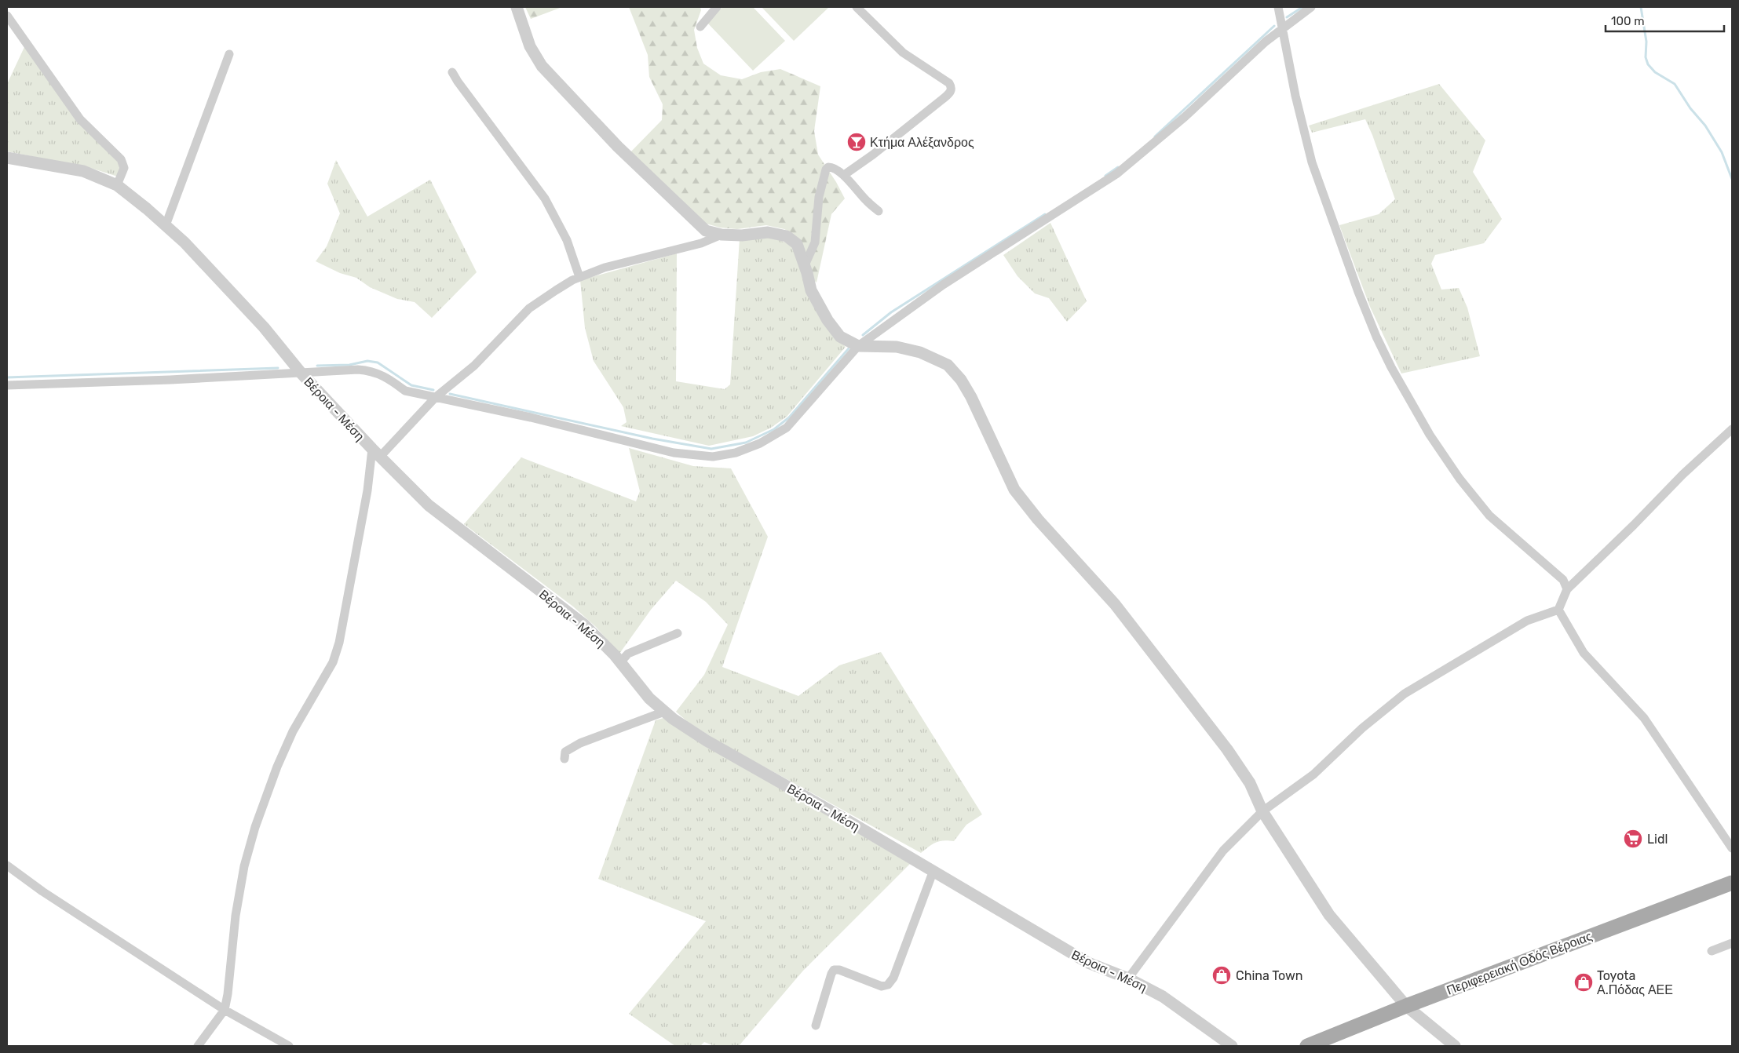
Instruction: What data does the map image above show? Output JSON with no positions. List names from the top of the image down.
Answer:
{
  "streets": {
    "main road": ["Περιφερειακή Οδός Βέροιας"],
    "street": ["Βέροια - Μέση"]
  },
  "places": {
    "bar": ["Κτήμα Αλέξανδρος"],
    "supermarket": ["Lidl"],
    "shop": ["China Town", "Toyota Α.Πόδας ΑΕΕ"]
  },
  "scale_bar": "100 m"
}
